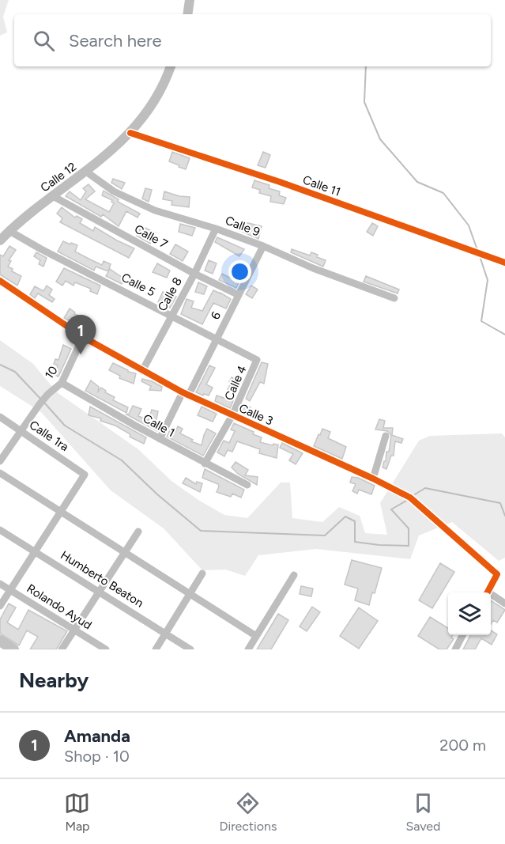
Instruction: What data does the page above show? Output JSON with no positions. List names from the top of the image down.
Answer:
{
  "streets": {
    "street": [
      "Calle 12",
      "Calle 11",
      "Calle 9",
      "Calle 7",
      "Calle 5",
      "Calle 8",
      "6",
      "10",
      "Calle 4",
      "Calle 3",
      "Calle 1",
      "Calle 1ra",
      "Humberto Beaton",
      "Rolando Ayud"
    ]
  },
  "crossings": [
    ["Calle 12", "Calle 11"],
    ["Calle 12", "Calle 9"],
    ["Calle 12", "Calle 7"],
    ["Calle 12", "Calle 5"],
    ["Calle 9", "Calle 8"],
    ["Calle 9", "6"],
    ["Calle 7", "Calle 8"],
    ["Calle 7", "6"],
    ["Calle 5", "Calle 8"],
    ["Calle 5", "6"],
    ["Calle 5", "Calle 4"],
    ["Calle 8", "Calle 3"],
    ["6", "Calle 3"],
    ["6", "Calle 1"],
    ["10", "Calle 3"],
    ["10", "Calle 1"],
    ["10", "Calle 1ra"],
    ["Calle 4", "Calle 3"],
    ["Calle 4", "Calle 1"]
  ],
  "page": {
    "search": "Search here",
    "pins": "1",
    "heading": "Nearby",
    "list": [
      {
        "mark": "1",
        "name": "Amanda",
        "note": "Shop · 10",
        "value": "200 m"
      }
    ],
    "nav": ["Map", "Directions", "Saved"]
  }
}
